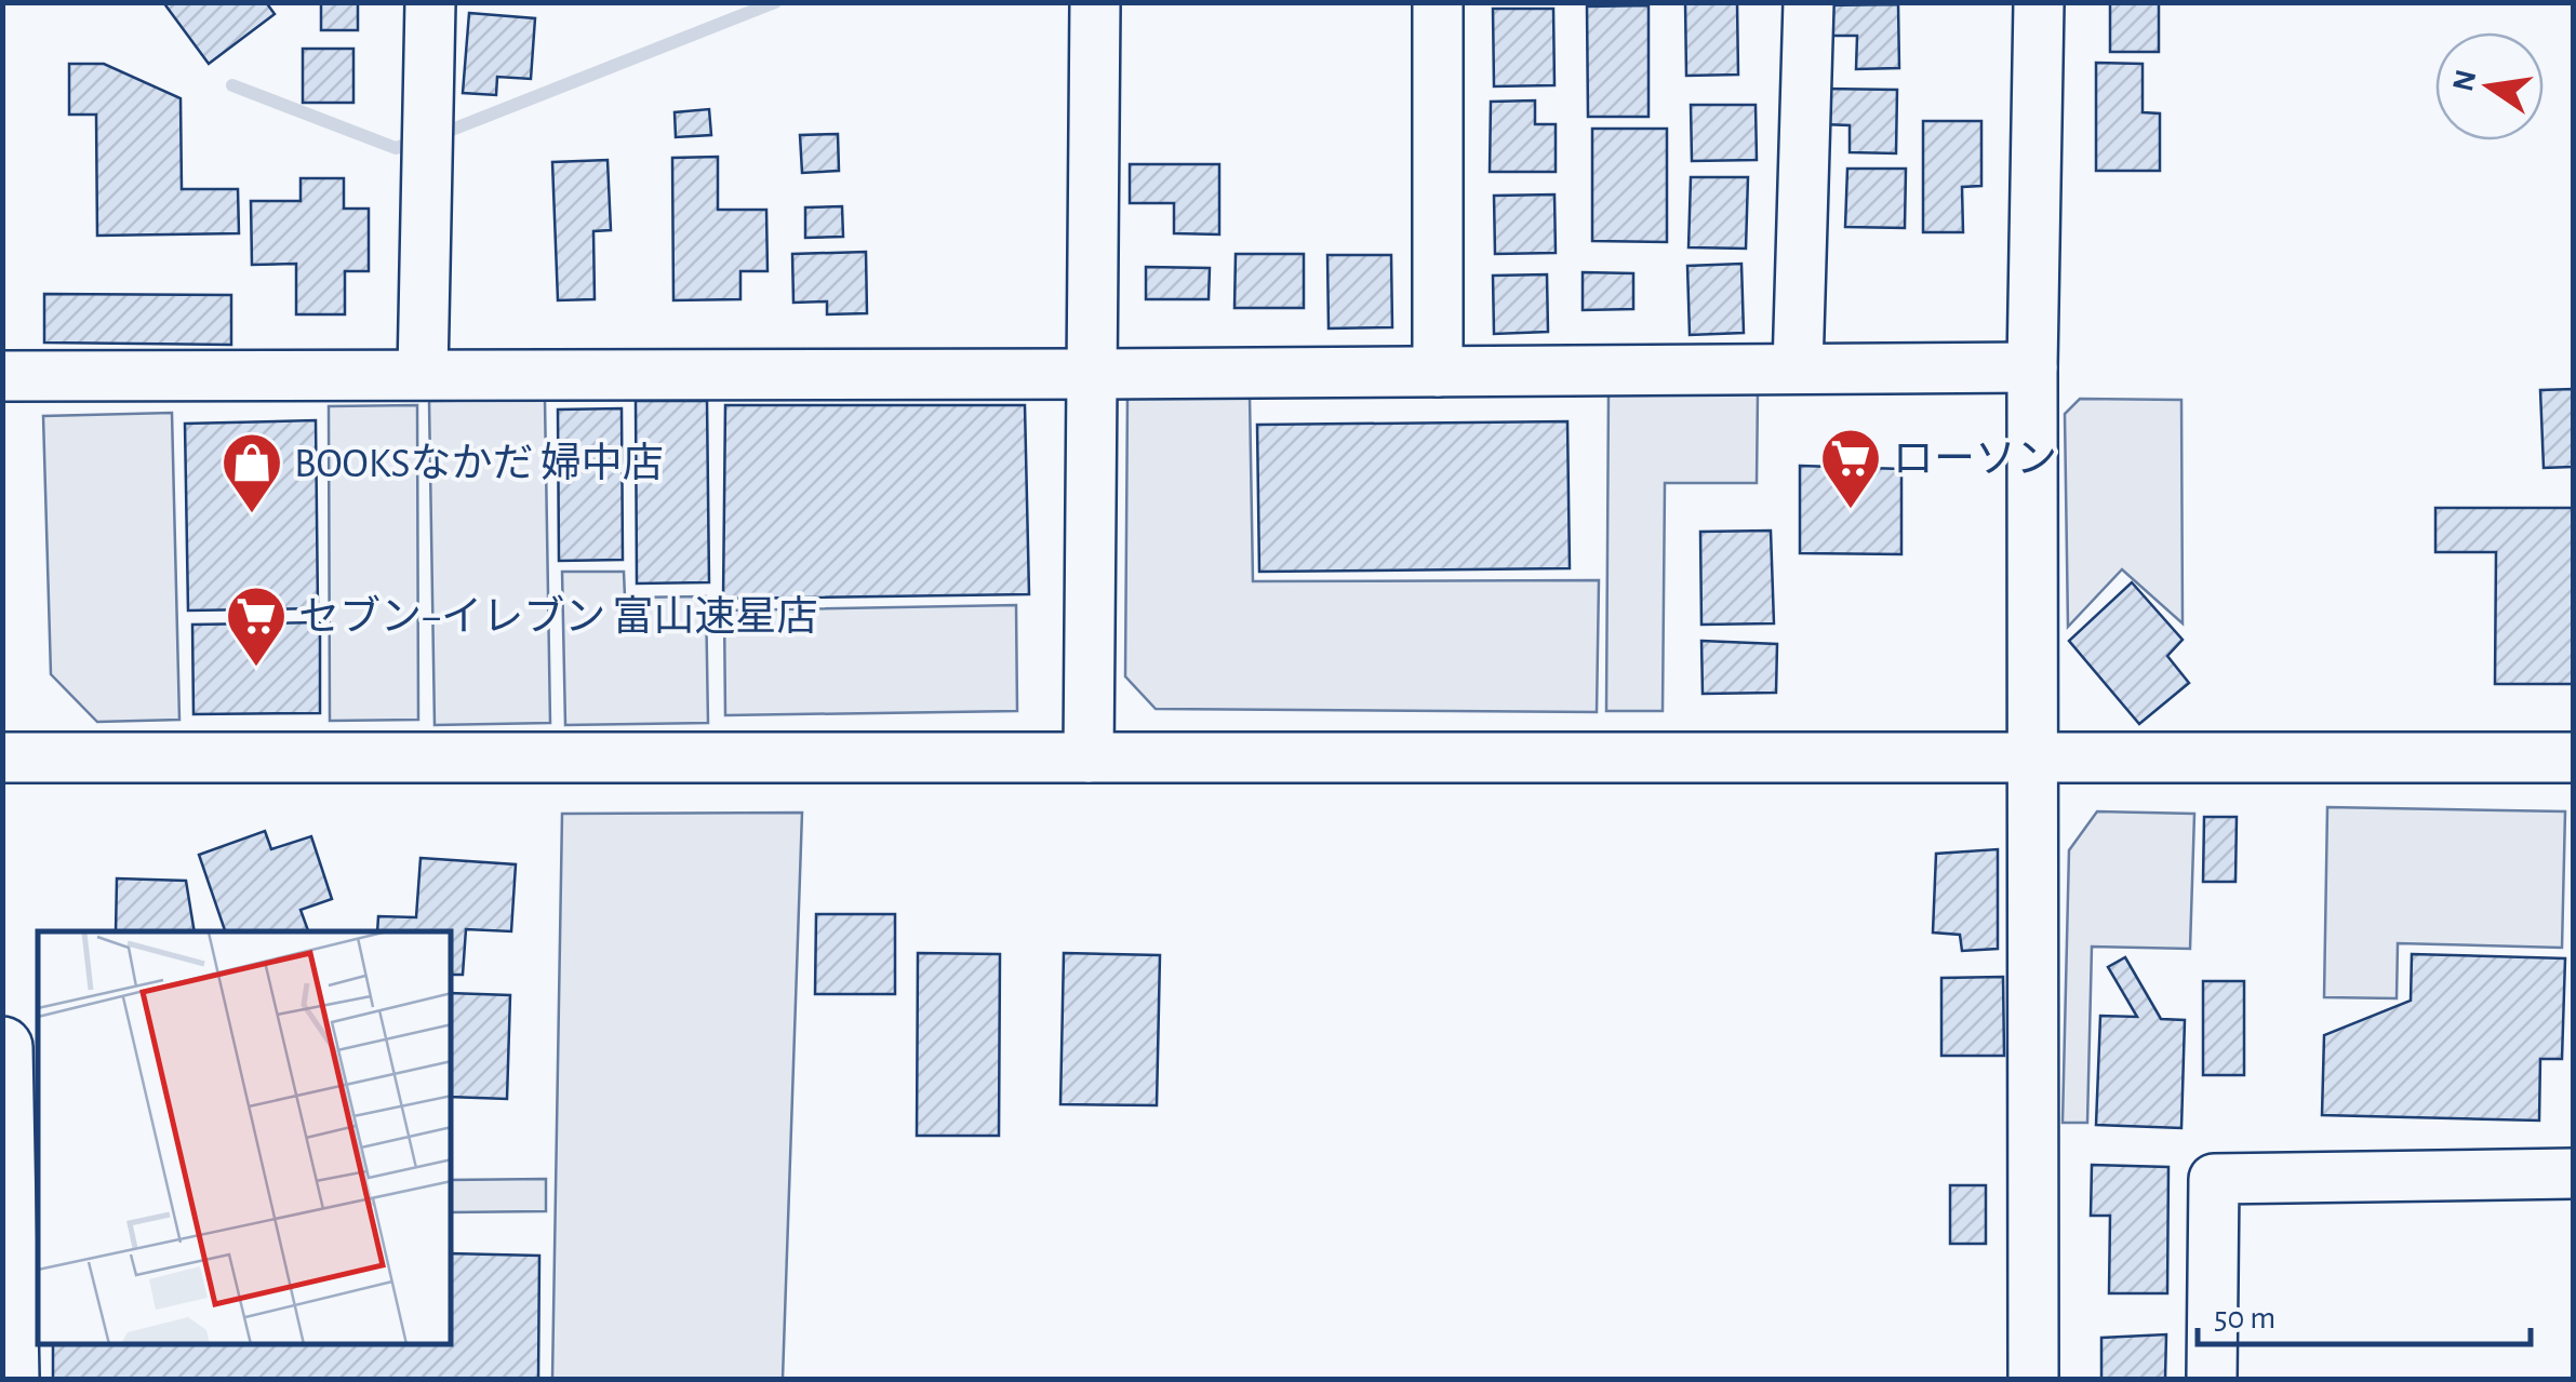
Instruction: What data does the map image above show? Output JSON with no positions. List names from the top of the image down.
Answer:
{
  "places": {
    "supermarket": ["ローソン", "セブン−イレブン 富山速星店"],
    "shop": ["BOOKSなかだ 婦中店"]
  },
  "scale_bar": "50 m",
  "north": "left"
}
